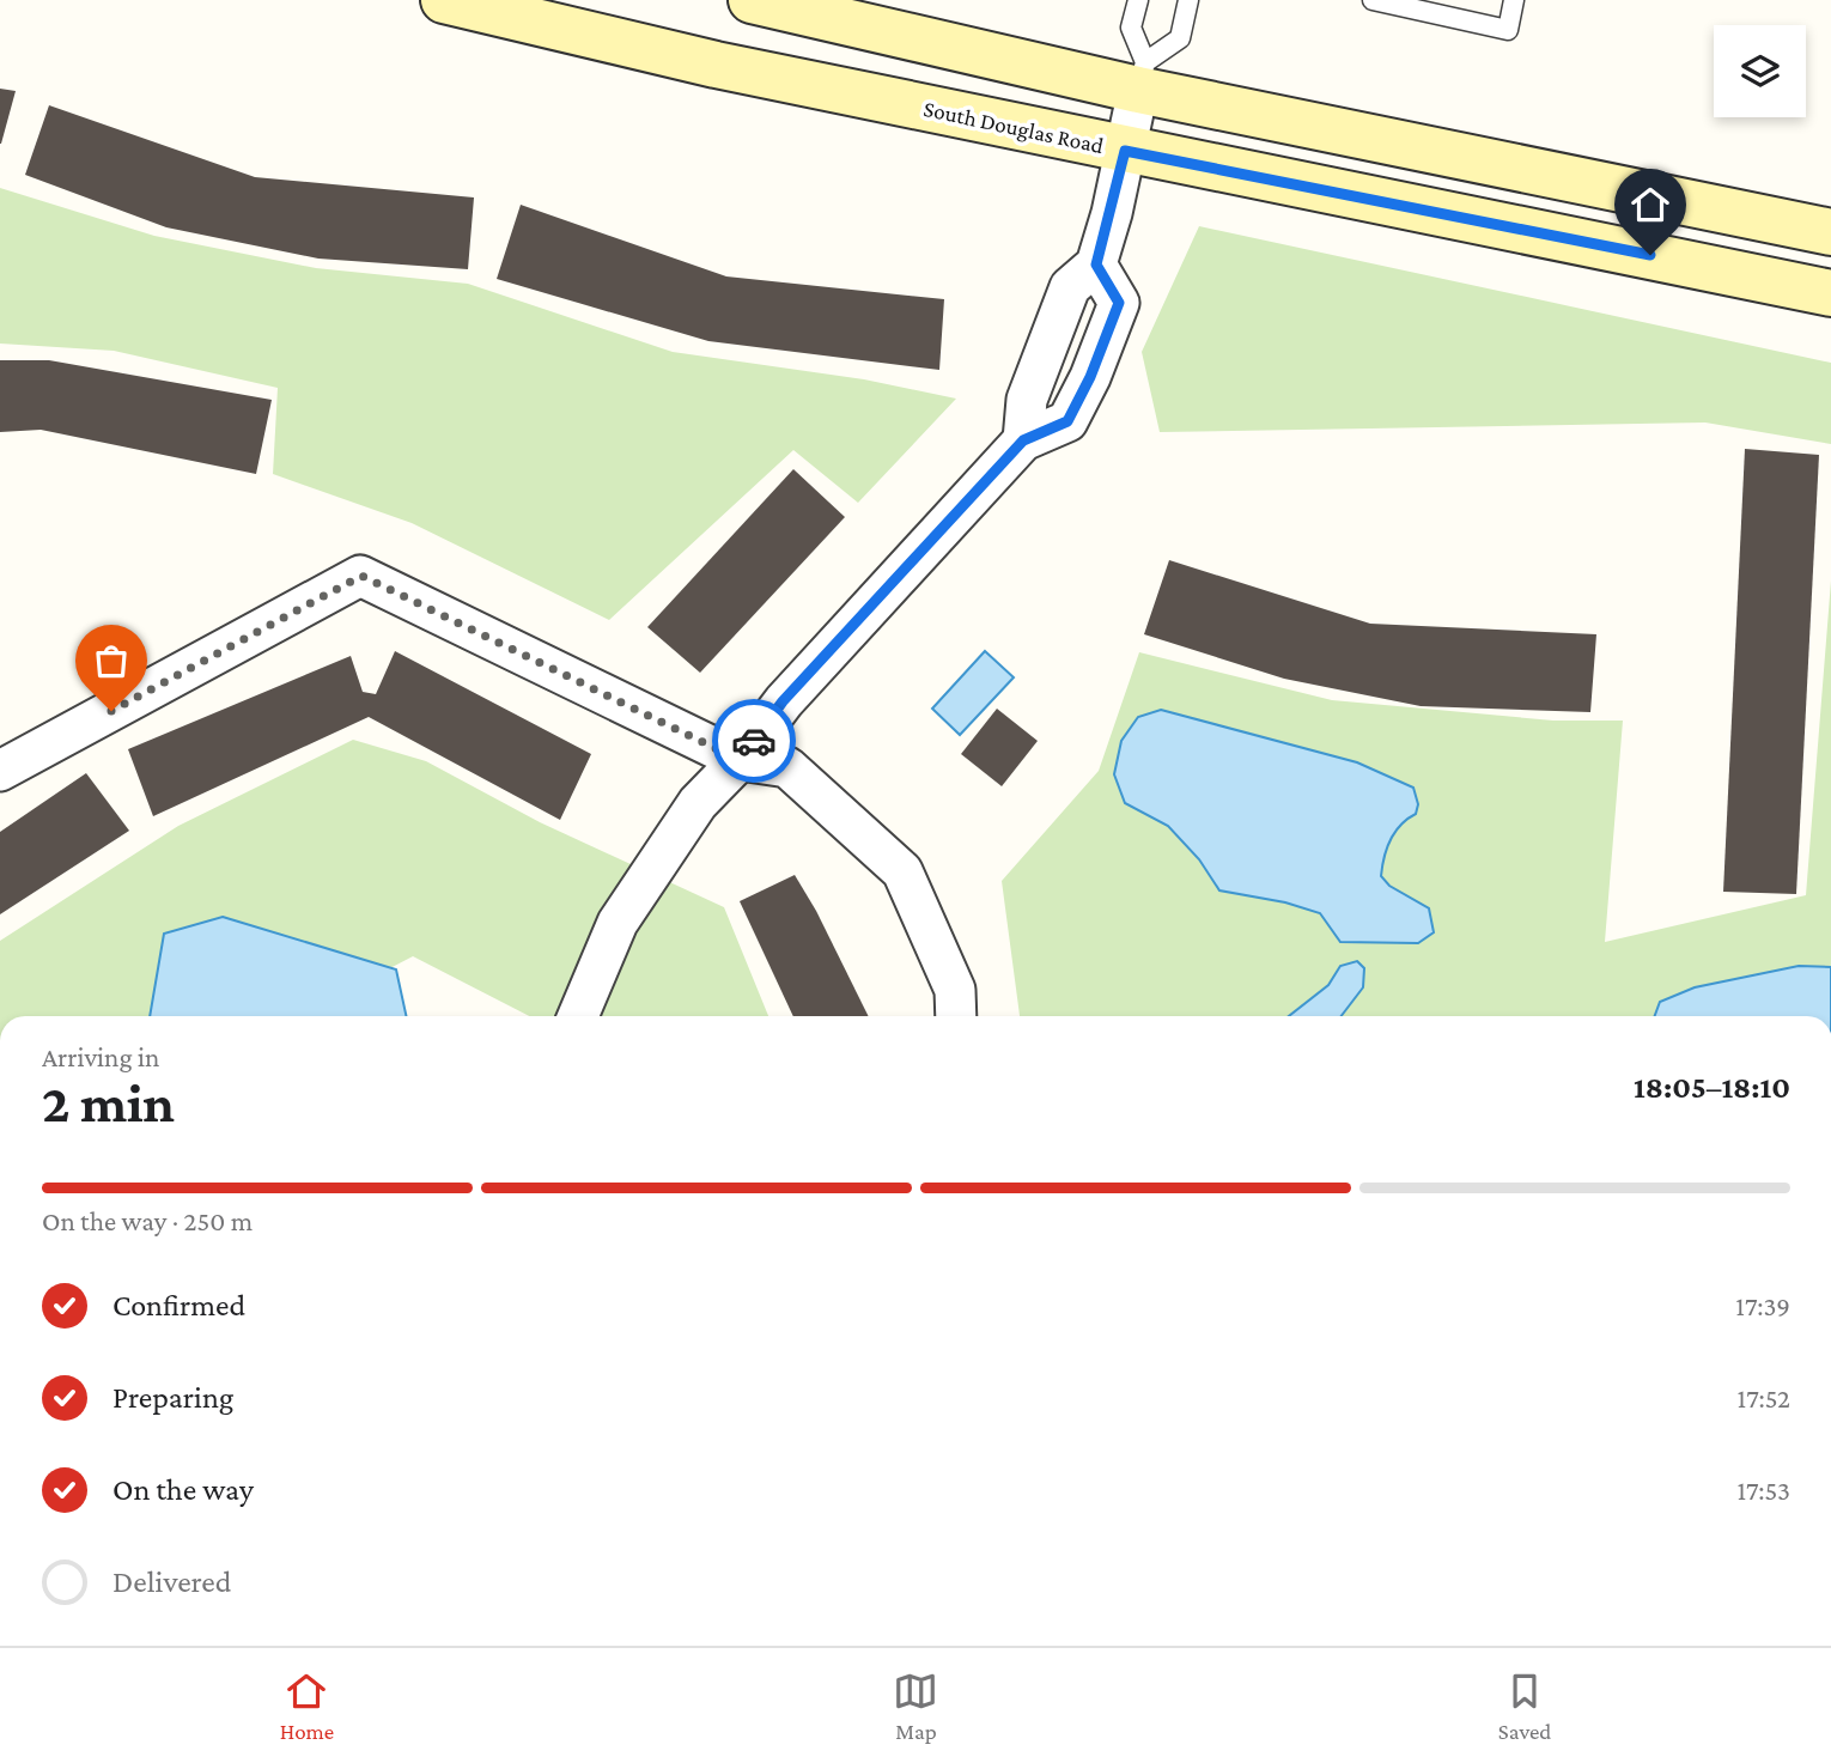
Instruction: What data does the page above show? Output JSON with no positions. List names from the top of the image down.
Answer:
{
  "streets": {
    "main road": ["South Douglas Road"]
  },
  "page": {
    "heading": ["2 min", "Arriving in", "18:05–18:10"],
    "bar": "On the way · 250 m",
    "list": [
      ["Confirmed", "17:39"],
      ["Preparing", "17:52"],
      ["On the way", "17:53"],
      "Delivered"
    ],
    "tabs": ["Home", "Map", "Saved"]
  }
}
